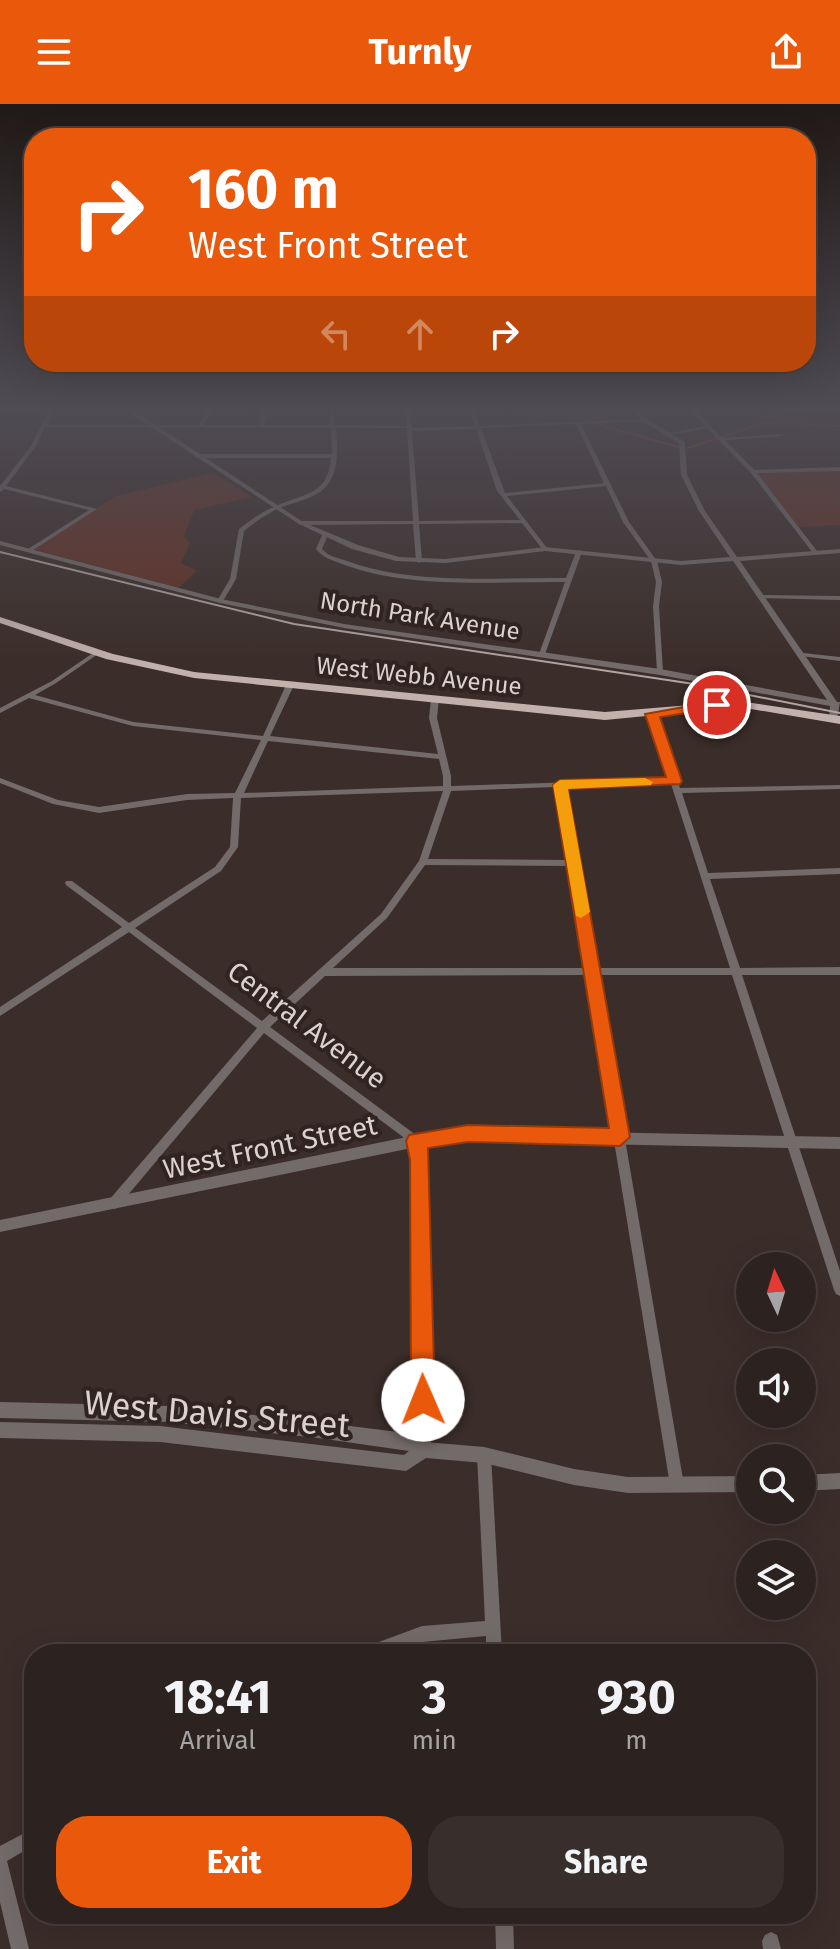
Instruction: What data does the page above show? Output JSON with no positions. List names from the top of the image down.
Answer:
{
  "streets": {
    "highway": ["West Webb Avenue"],
    "street": [
      "North Park Avenue",
      "Central Avenue",
      "West Front Street",
      "West Davis Street"
    ]
  },
  "crossings": [
    ["Central Avenue", "West Front Street"]
  ],
  "north": "top",
  "page": {
    "header": "Turnly",
    "turn": ["160 m", "West Front Street"],
    "eta": [
      "18:41",
      "Arrival",
      "3",
      "min",
      "930",
      "m"
    ],
    "buttons": ["Exit", "Share"]
  }
}
